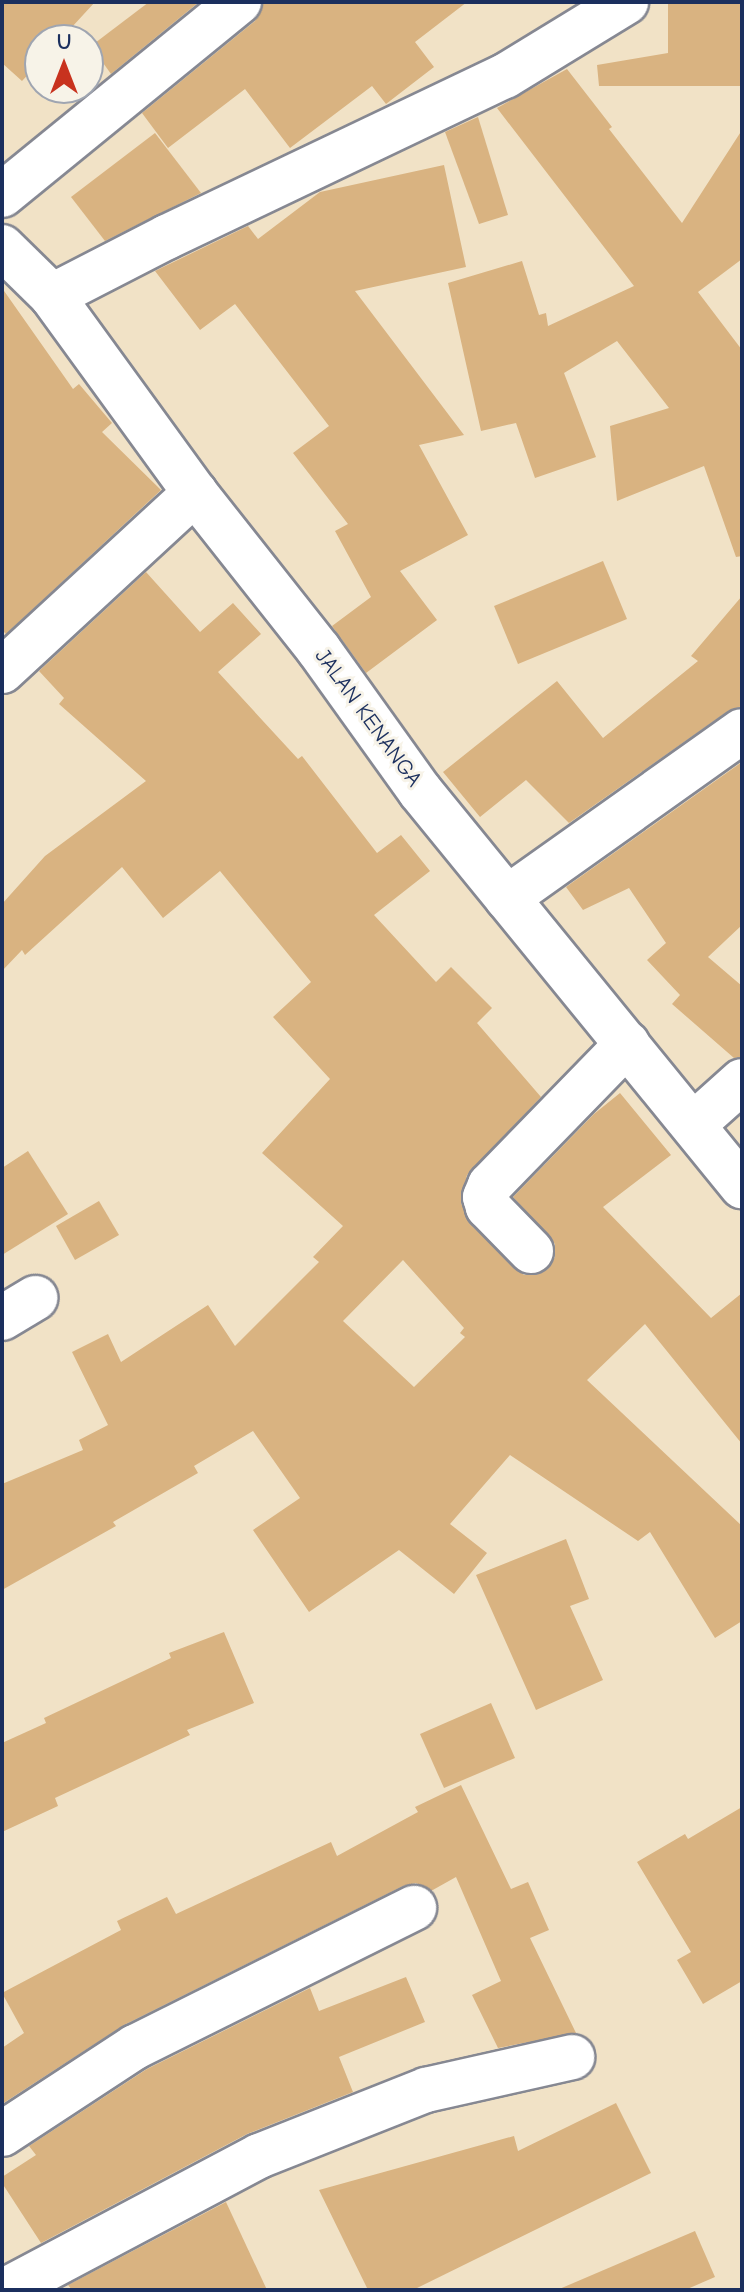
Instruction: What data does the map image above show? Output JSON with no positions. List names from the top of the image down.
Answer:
{
  "streets": {
    "street": ["JALAN KENANGA"]
  },
  "north": "top"
}
